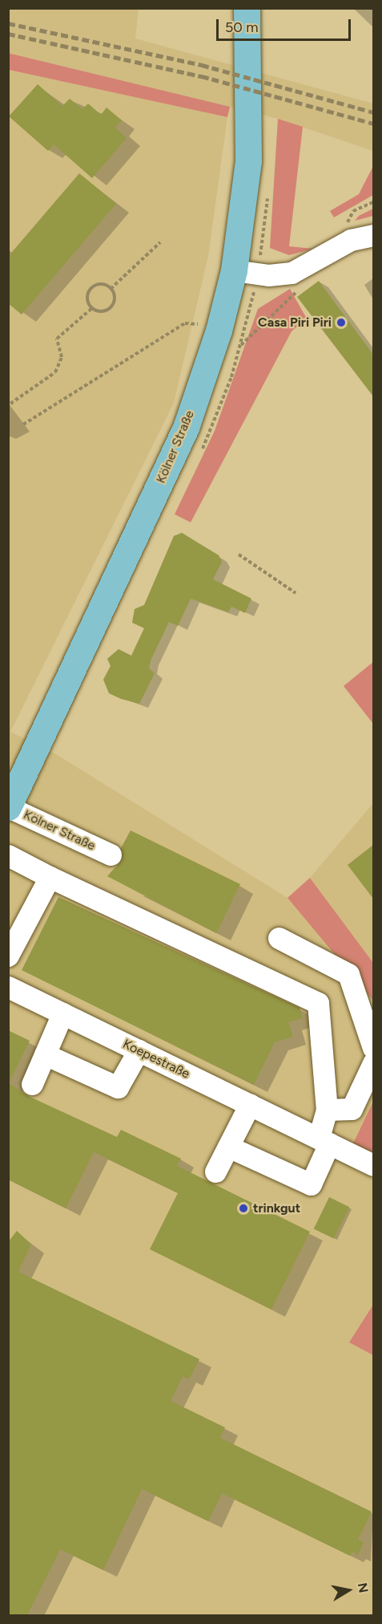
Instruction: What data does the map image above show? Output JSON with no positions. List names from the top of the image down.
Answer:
{
  "streets": {
    "main road": ["Kölner Straße"],
    "street": ["Koepestraße"]
  },
  "places": ["Casa Piri Piri", "trinkgut"],
  "scale_bar": "50 m",
  "north": "right"
}
